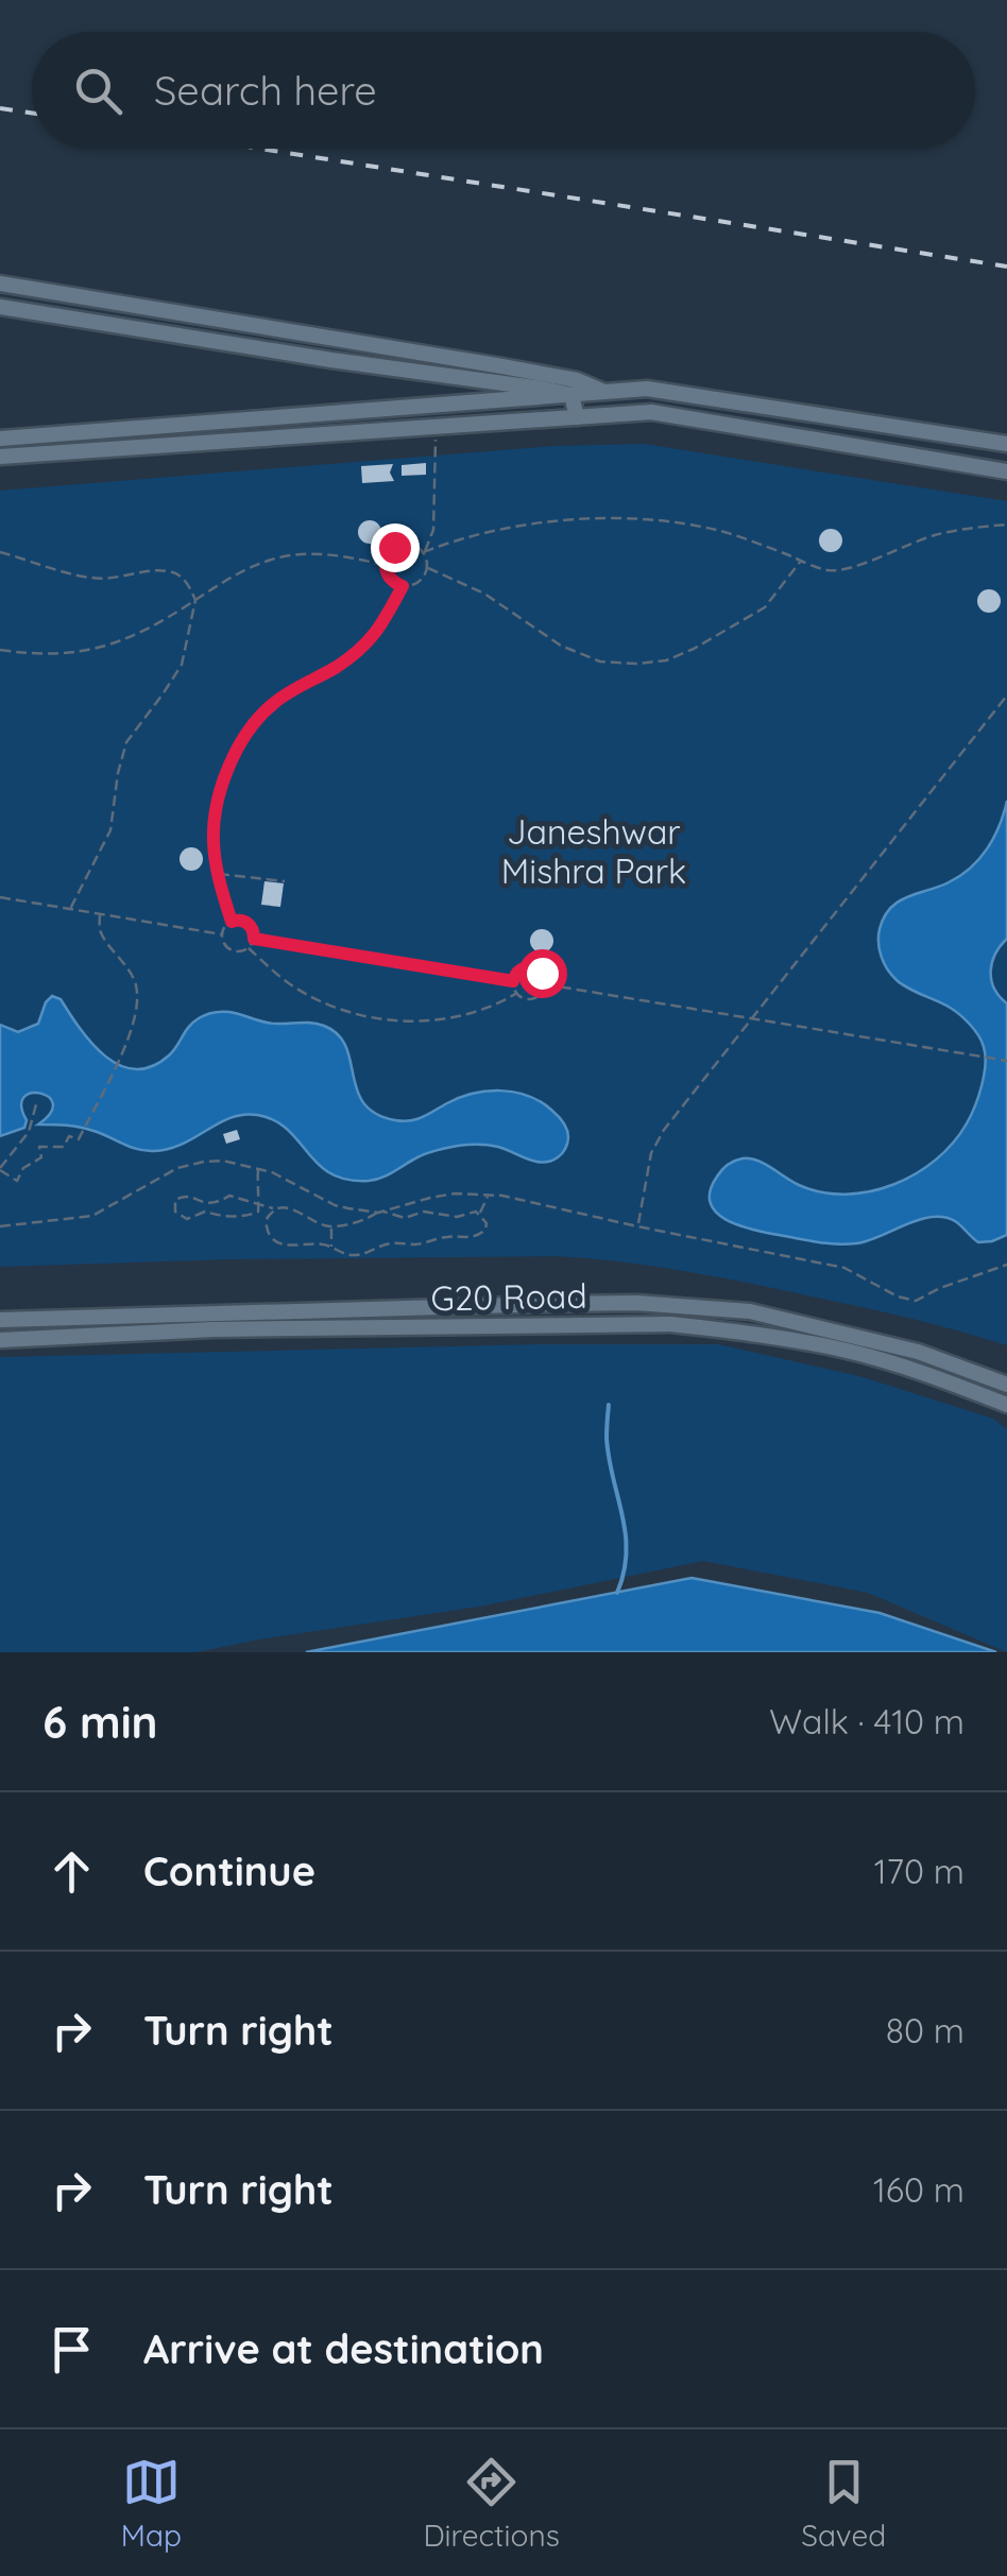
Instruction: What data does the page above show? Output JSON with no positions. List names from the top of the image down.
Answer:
{
  "streets": {
    "street": ["G20 Road"]
  },
  "parks": ["Janeshwar Mishra Park"],
  "page": {
    "search": "Search here",
    "heading": ["6 min", "Walk · 410 m"],
    "list": [
      ["Continue", "170 m"],
      ["Turn right", "80 m"],
      ["Turn right", "160 m"],
      "Arrive at destination"
    ],
    "nav": ["Map", "Directions", "Saved"]
  }
}
